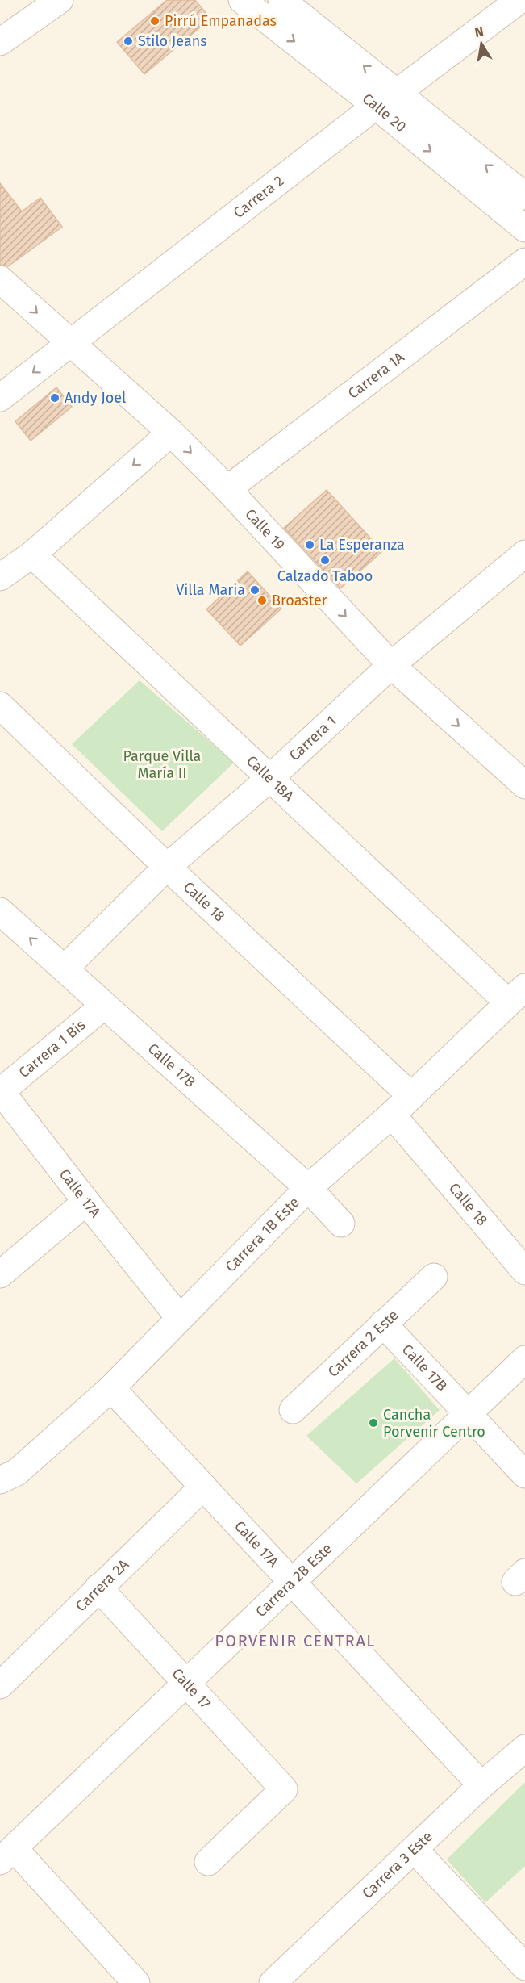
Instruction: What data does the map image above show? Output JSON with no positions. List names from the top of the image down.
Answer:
{
  "streets": {
    "street": [
      "Calle 20",
      "Carrera 2",
      "Carrera 1A",
      "Calle 19",
      "Carrera 1",
      "Calle 18A",
      "Calle 18",
      "Carrera 1 Bis",
      "Calle 17B",
      "Calle 17A",
      "Carrera 1B Este",
      "Carrera 2 Este",
      "Carrera 2B Este",
      "Carrera 2A",
      "Calle 17",
      "Carrera 3 Este"
    ]
  },
  "crossings": [
    ["Calle 20", "Carrera 2"],
    ["Carrera 2", "Calle 19"],
    ["Carrera 1A", "Calle 19"],
    ["Calle 19", "Carrera 1"],
    ["Carrera 1", "Calle 18A"],
    ["Carrera 1", "Calle 18"],
    ["Carrera 1", "Calle 17B"],
    ["Calle 18A", "Carrera 1B Este"],
    ["Calle 18", "Carrera 1B Este"],
    ["Carrera 1 Bis", "Calle 17B"],
    ["Carrera 1 Bis", "Calle 17A"],
    ["Calle 17B", "Carrera 1B Este"],
    ["Calle 17B", "Carrera 2 Este"],
    ["Calle 17B", "Carrera 2B Este"],
    ["Calle 17A", "Carrera 1B Este"],
    ["Calle 17A", "Carrera 2B Este"],
    ["Calle 17A", "Carrera 2A"],
    ["Calle 17A", "Carrera 3 Este"],
    ["Carrera 2B Este", "Calle 17"],
    ["Carrera 2A", "Calle 17"]
  ],
  "one_way": ["Calle 19"],
  "districts": ["PORVENIR CENTRAL"],
  "parks": ["Parque Villa María II"],
  "places": [
    "Pirrú Empanadas",
    "Stilo Jeans",
    "Andy Joel",
    "La Esperanza",
    "Calzado Taboo",
    "Villa Maria",
    "Broaster",
    "Cancha Porvenir Centro"
  ],
  "north": "top"
}
